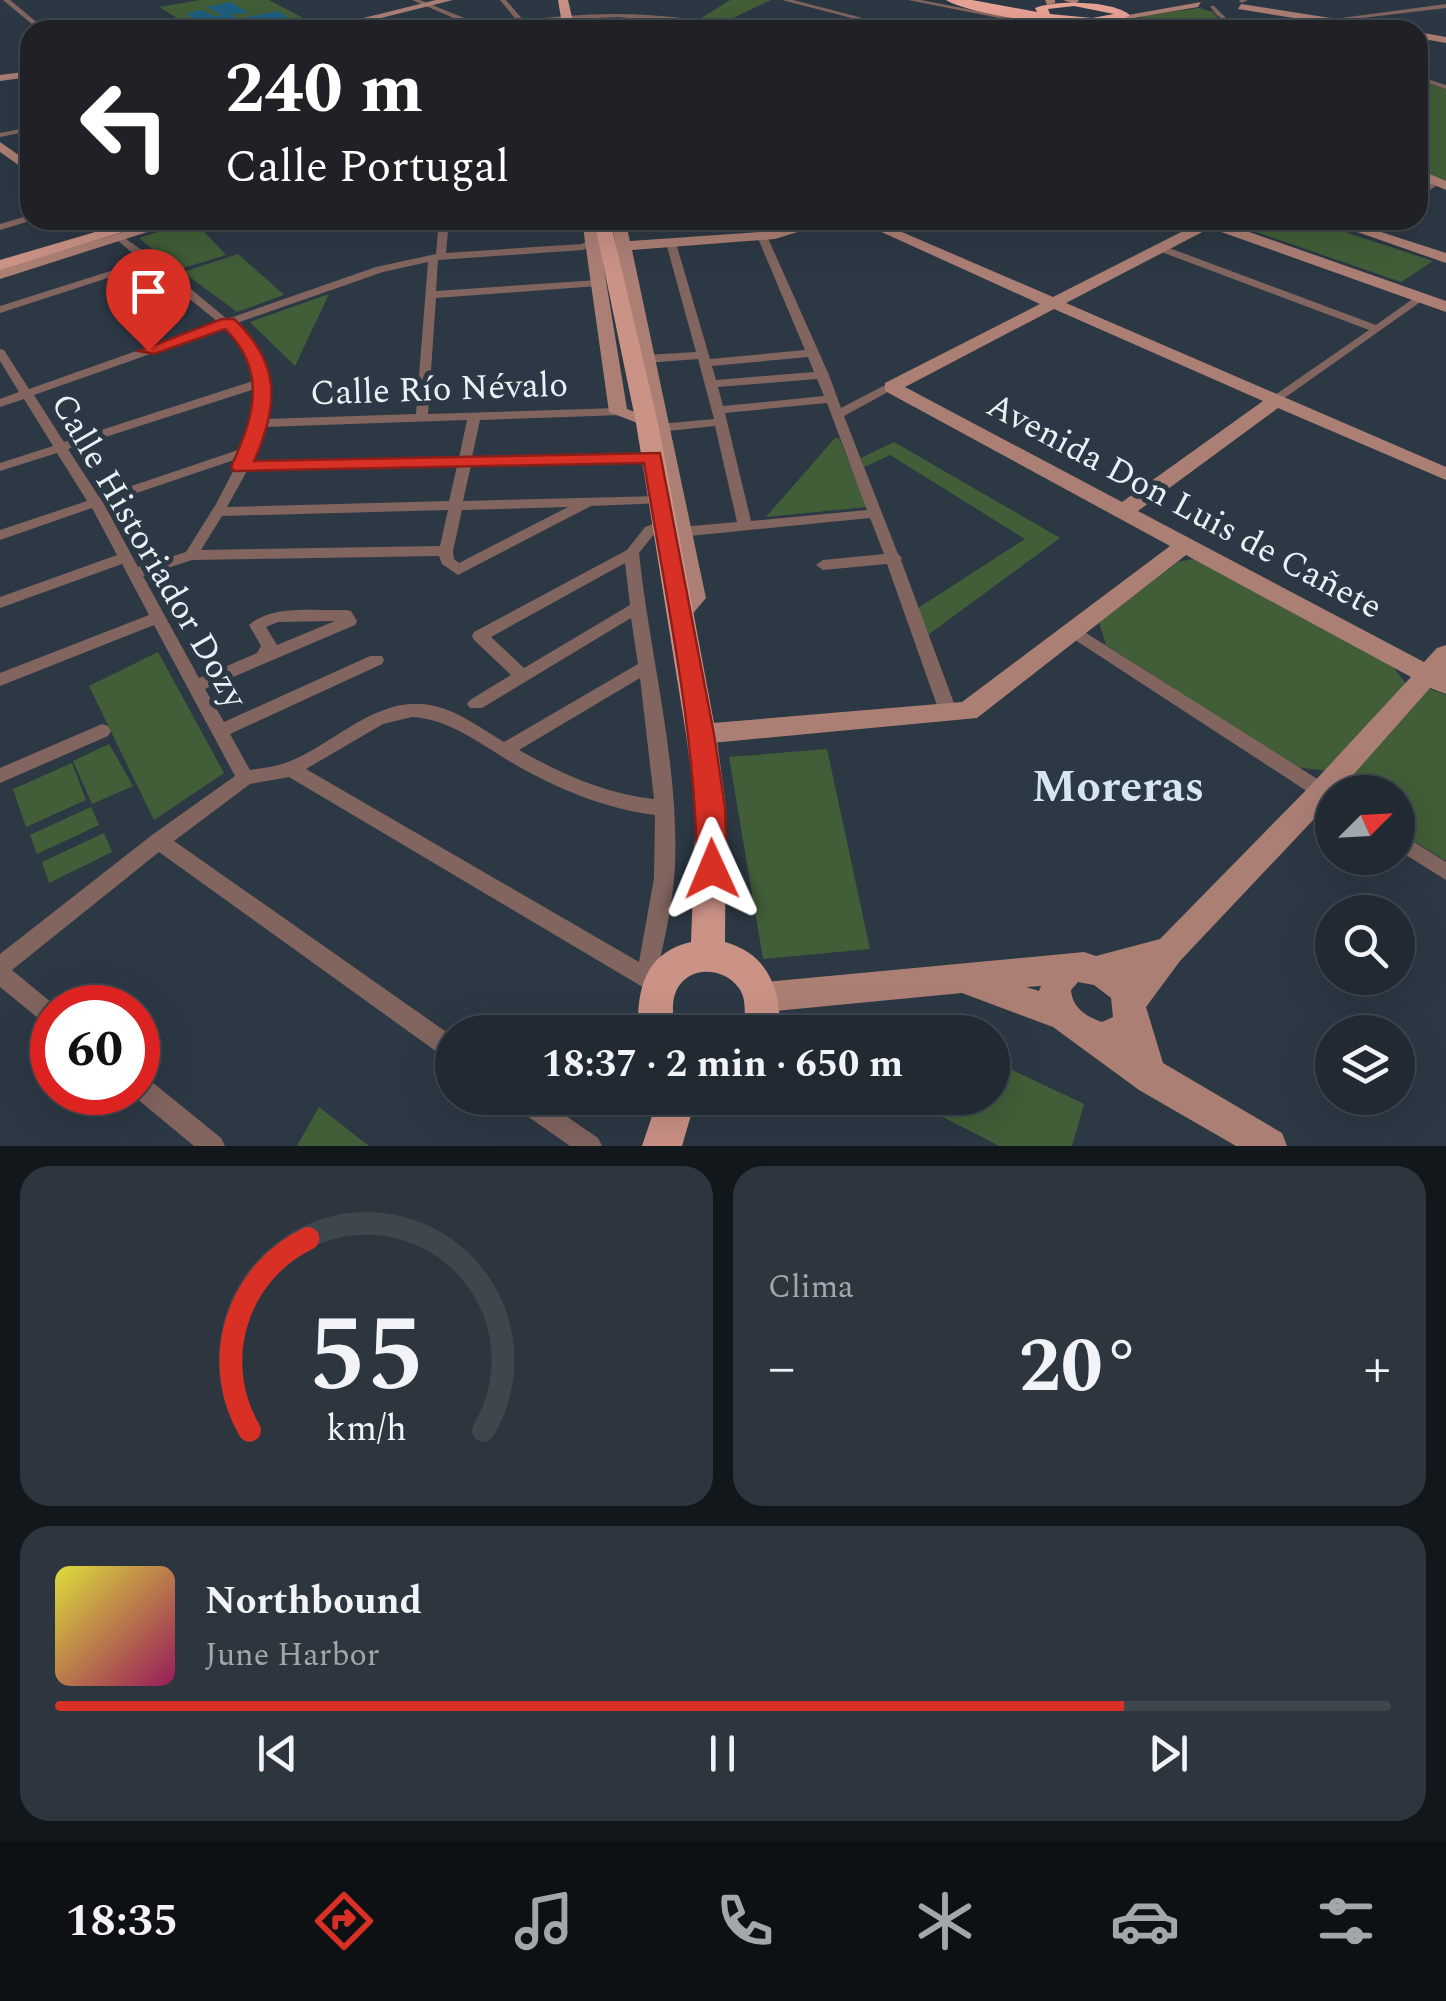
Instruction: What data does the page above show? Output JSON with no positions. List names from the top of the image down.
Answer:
{
  "streets": {
    "main road": ["Avenida Don Luis de Cañete"],
    "street": ["Calle Río Névalo", "Calle Historiador Dozy"]
  },
  "districts": ["Moreras"],
  "north": "top right",
  "page": {
    "turn": ["240 m", "Calle Portugal"],
    "limit": "60",
    "trip": "18:37 · 2 min · 650 m",
    "tile": "Clima",
    "heat": ["−", "20°", "+"],
    "song": ["Northbound", "June Harbor"],
    "tabs": "18:35",
    "gauge": ["55", "km/h"]
  }
}
